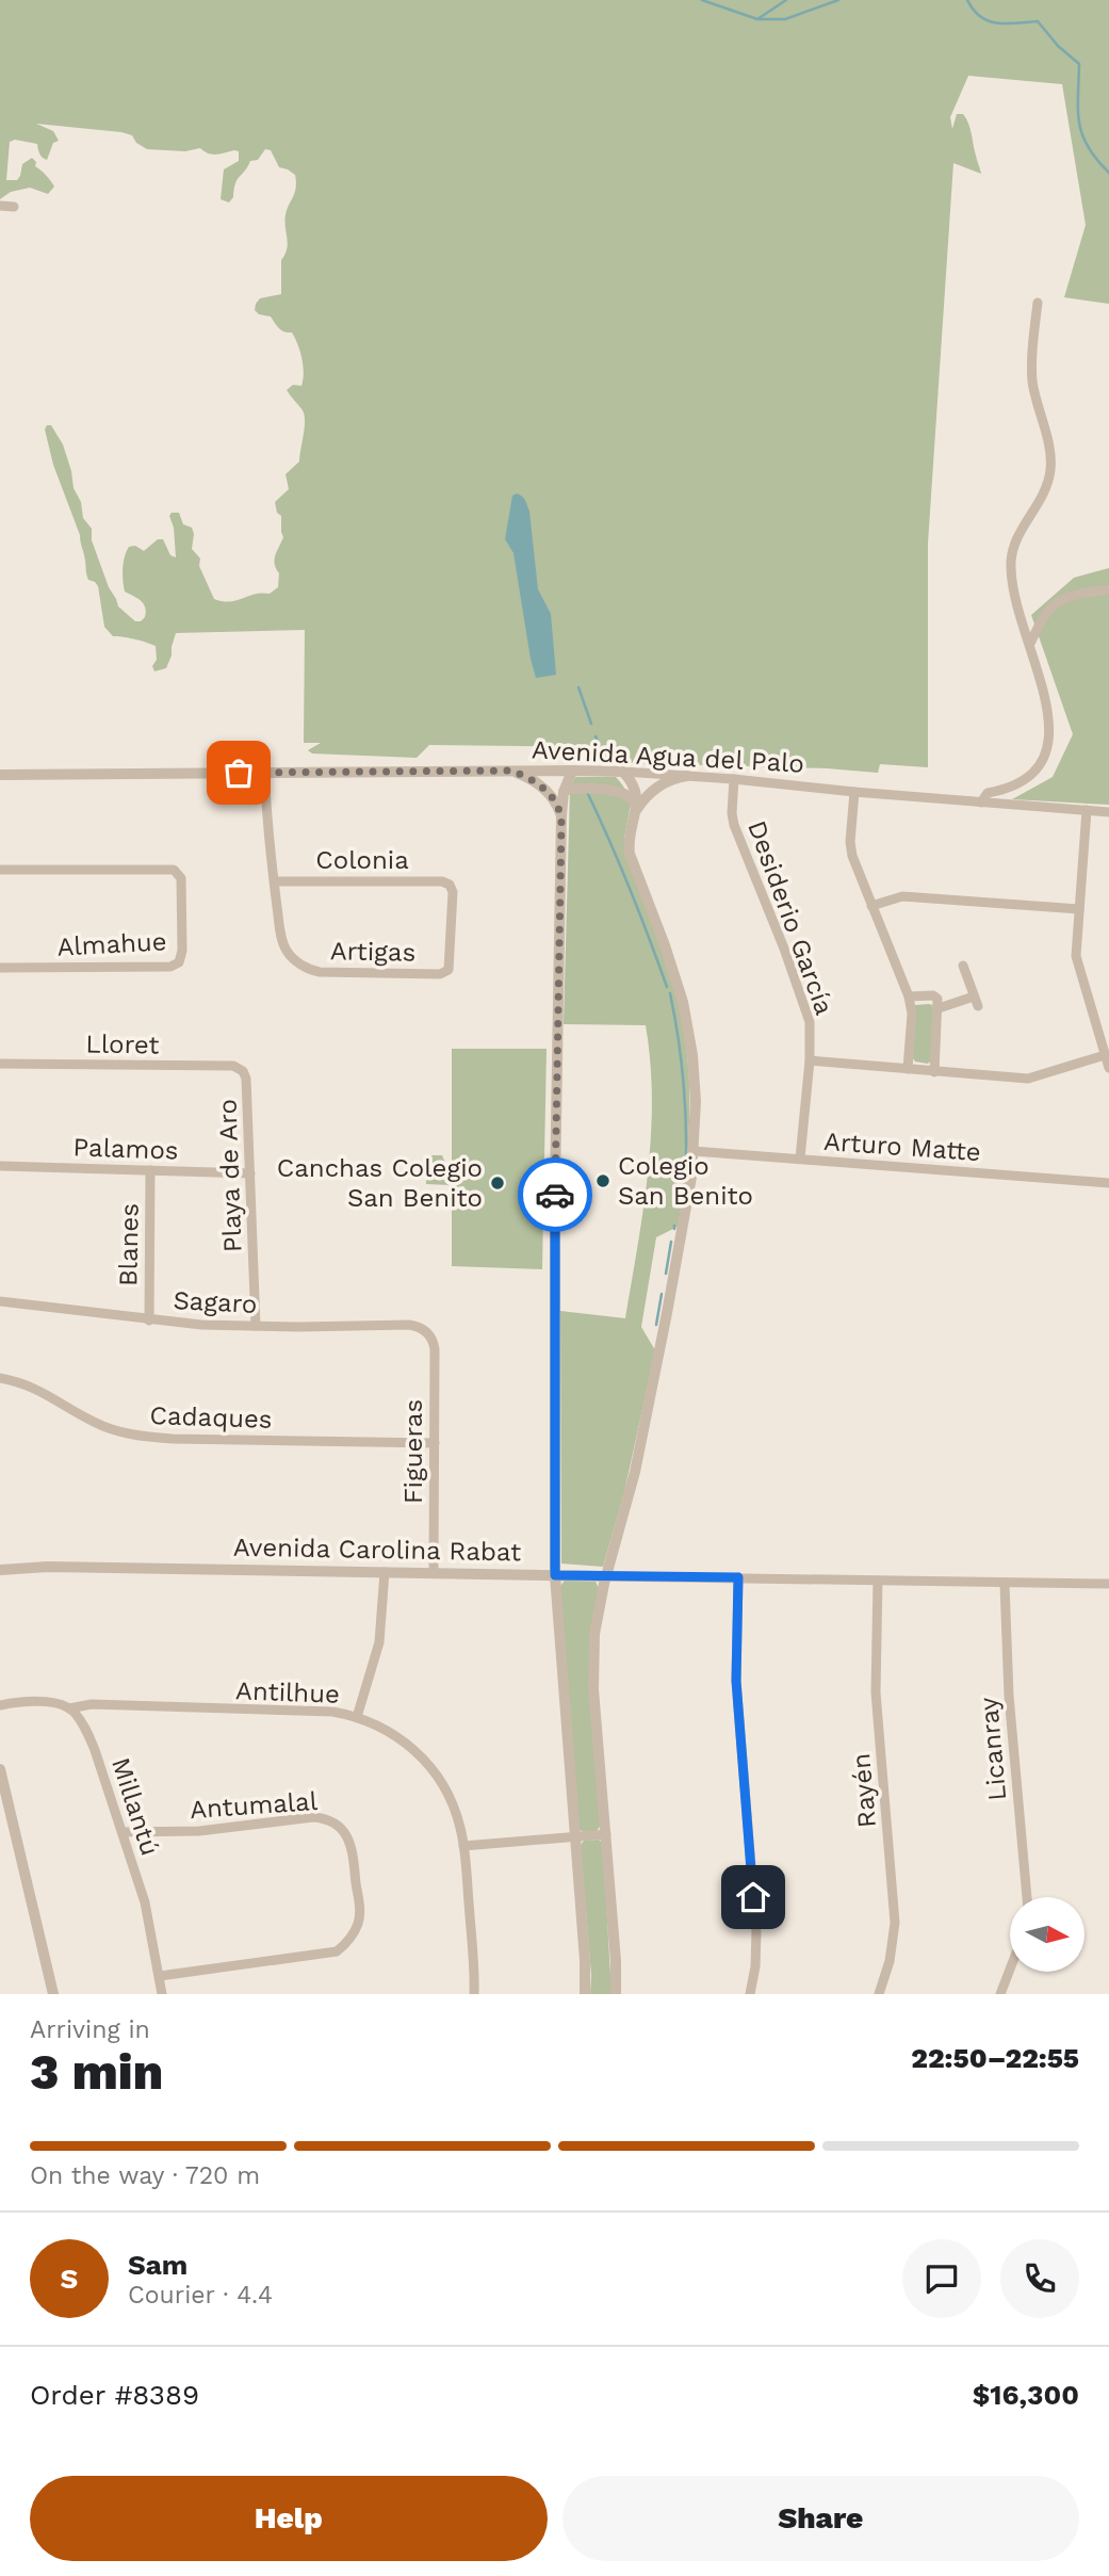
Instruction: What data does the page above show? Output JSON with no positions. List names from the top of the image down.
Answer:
{
  "streets": {
    "street": [
      "Avenida Agua del Palo",
      "Colonia",
      "Desiderio García",
      "Almahue",
      "Artigas",
      "Lloret",
      "Arturo Matte",
      "Palamos",
      "Playa de Aro",
      "Blanes",
      "Sagaro",
      "Cadaques",
      "Figueras",
      "Avenida Carolina Rabat",
      "Antilhue",
      "Licanray",
      "Rayén",
      "Antumalal",
      "Millantú"
    ]
  },
  "crossings": [
    ["Avenida Agua del Palo", "Desiderio García"],
    ["Colonia", "Artigas"],
    ["Desiderio García", "Arturo Matte"],
    ["Lloret", "Playa de Aro"],
    ["Palamos", "Playa de Aro"],
    ["Palamos", "Blanes"],
    ["Playa de Aro", "Sagaro"],
    ["Blanes", "Sagaro"],
    ["Sagaro", "Figueras"],
    ["Cadaques", "Figueras"],
    ["Figueras", "Avenida Carolina Rabat"],
    ["Avenida Carolina Rabat", "Licanray"],
    ["Avenida Carolina Rabat", "Rayén"],
    ["Antilhue", "Millantú"],
    ["Antumalal", "Millantú"]
  ],
  "places": ["Colegio San Benito", "Canchas Colegio San Benito"],
  "north": "right",
  "page": {
    "heading": ["3 min", "Arriving in", "22:50–22:55"],
    "panel": [
      "Sam",
      "Courier · 4.4",
      "Order #8389",
      "$16,300"
    ],
    "bar": "On the way · 720 m",
    "round": "S",
    "buttons": ["Help", "Share"]
  }
}
